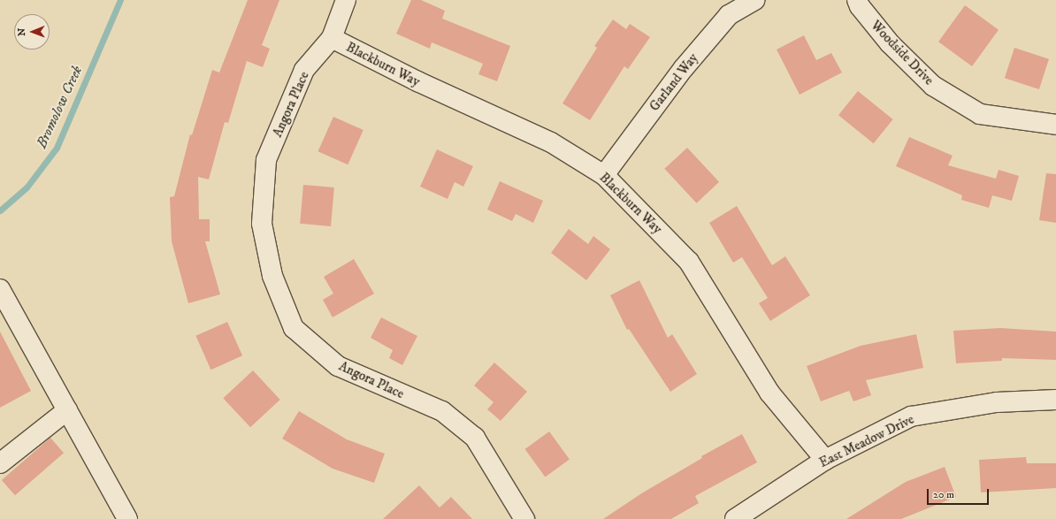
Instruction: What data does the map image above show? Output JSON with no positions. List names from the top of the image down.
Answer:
{
  "streets": {
    "street": [
      "Woodside Drive",
      "Blackburn Way",
      "Garland Way",
      "Angora Place",
      "East Meadow Drive"
    ]
  },
  "crossings": [
    ["Blackburn Way", "Garland Way"],
    ["Blackburn Way", "Angora Place"],
    ["Blackburn Way", "East Meadow Drive"]
  ],
  "water": ["Bromolow Creek"],
  "scale_bar": "20 m",
  "north": "left"
}
